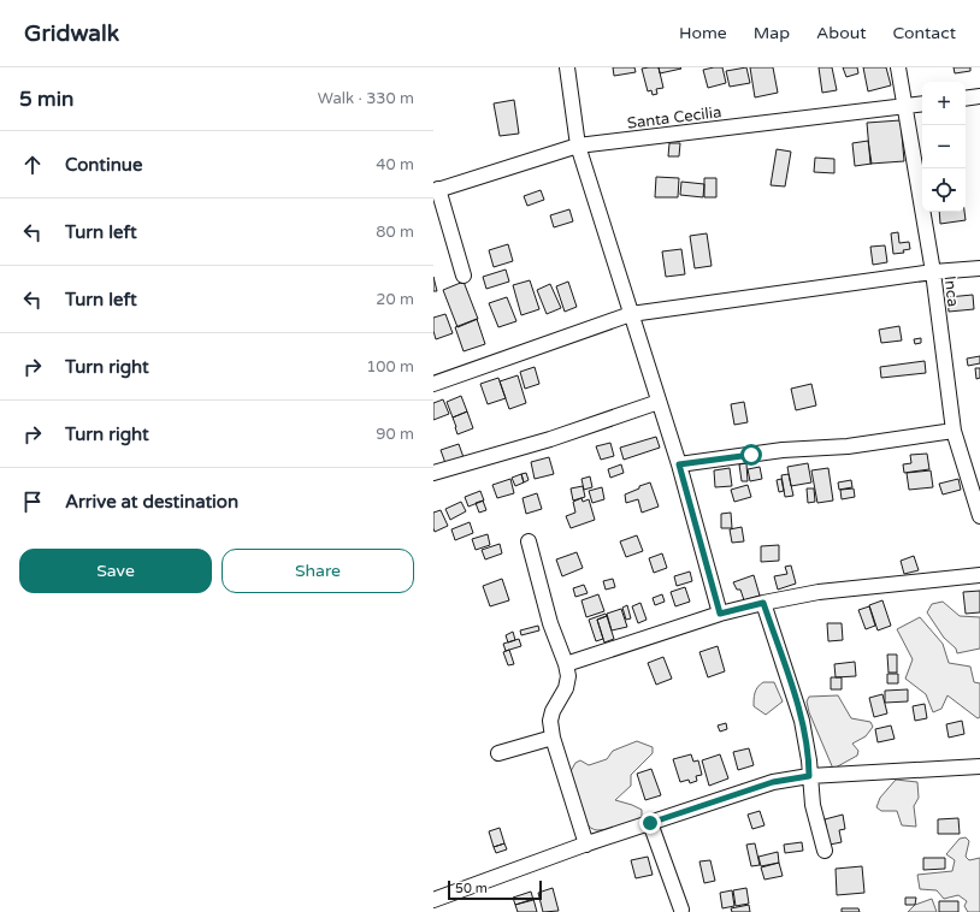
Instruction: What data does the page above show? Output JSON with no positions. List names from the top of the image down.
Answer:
{
  "streets": {
    "street": ["Santa Cecilia", "Inca"]
  },
  "crossings": [
    ["Santa Cecilia", "Inca"]
  ],
  "scale_bar": "50 m",
  "page": {
    "header": "Gridwalk",
    "nav": [
      "Home",
      "Map",
      "About",
      "Contact"
    ],
    "heading": ["5 min", "Walk · 330 m"],
    "map_buttons": ["+", "−"],
    "list": [
      ["Continue", "40 m"],
      ["Turn left", "80 m"],
      ["Turn left", "20 m"],
      ["Turn right", "100 m"],
      ["Turn right", "90 m"],
      "Arrive at destination"
    ],
    "buttons": ["Save", "Share"],
    "scale": "50 m"
  }
}
